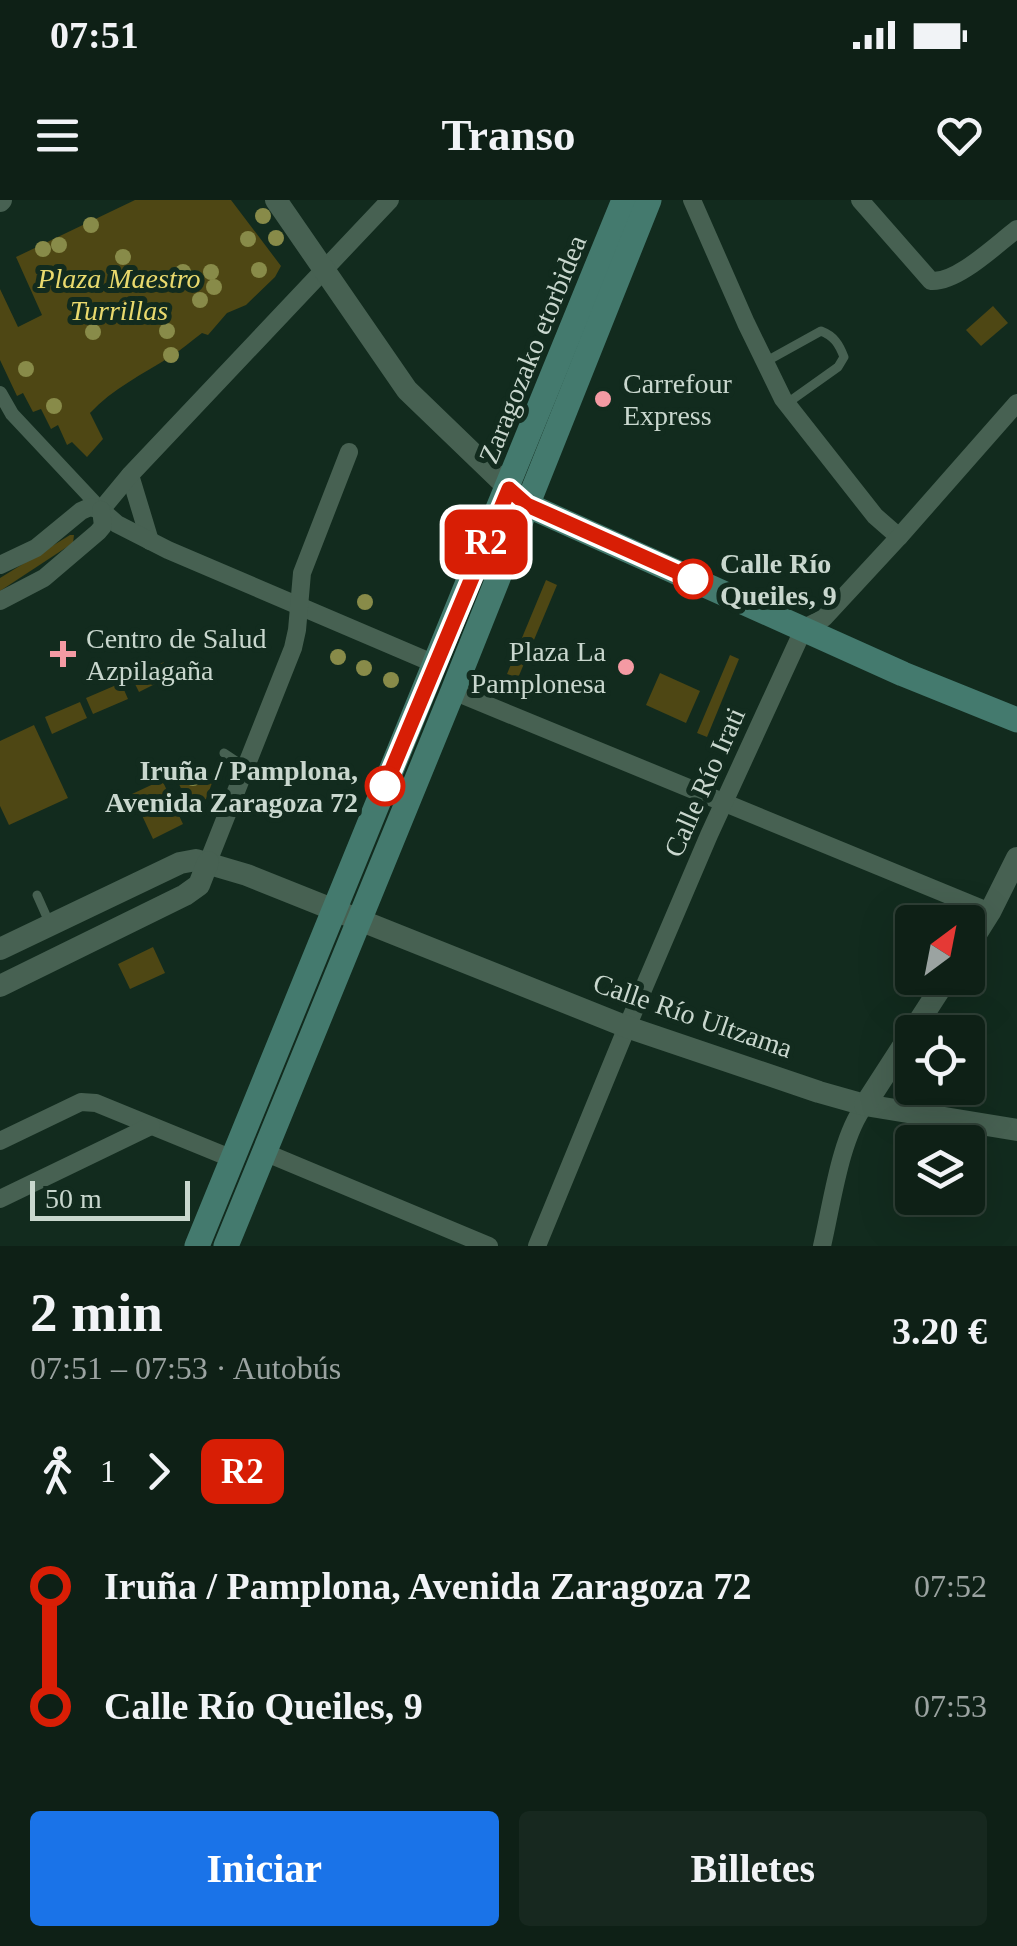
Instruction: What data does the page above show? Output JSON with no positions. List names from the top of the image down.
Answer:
{
  "streets": {
    "main road": ["Zaragozako etorbidea"],
    "street": ["Calle Río Irati", "Calle Río Ultzama"]
  },
  "crossings": [
    ["Zaragozako etorbidea", "Calle Río Ultzama"],
    ["Calle Río Irati", "Calle Río Ultzama"]
  ],
  "parks": ["Plaza Maestro Turrillas"],
  "places": {
    "other": [
      "Carrefour Express",
      "Calle Río Queiles, 9",
      "Plaza La Pamplonesa",
      "Iruña / Pamplona, Avenida Zaragoza 72"
    ],
    "health": ["Centro de Salud Azpilagaña"]
  },
  "lines": ["bus line R2"],
  "scale_bar": "50 m",
  "north": "top right",
  "page": {
    "status": "07:51",
    "header": "Transo",
    "on_map": "R2",
    "scale": "50 m",
    "heading": ["2 min", "07:51 – 07:53 · Autobús", "3.20 €"],
    "legs": ["1", "R2"],
    "list": [
      {
        "name": "Iruña / Pamplona, Avenida Zaragoza 72",
        "value": "07:52"
      },
      {
        "name": "Calle Río Queiles, 9",
        "value": "07:53"
      }
    ],
    "buttons": ["Iniciar", "Billetes"]
  }
}
